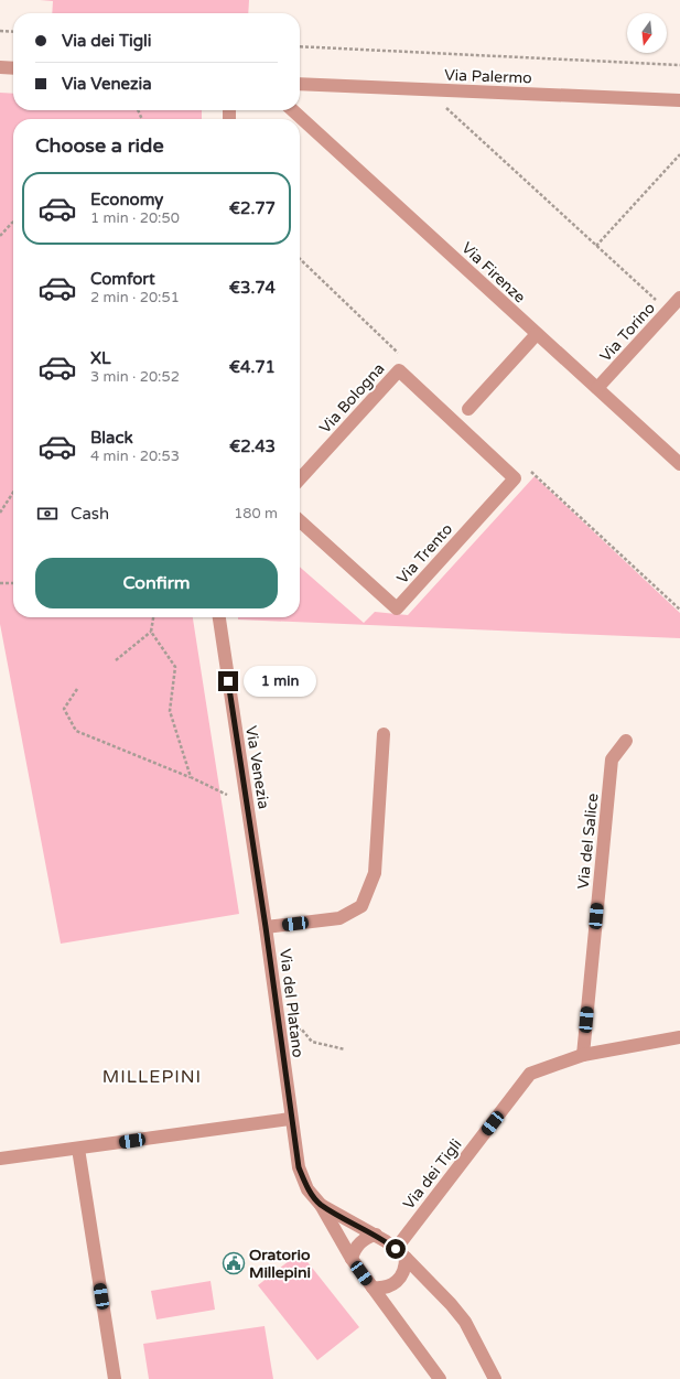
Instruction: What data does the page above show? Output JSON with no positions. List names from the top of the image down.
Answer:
{
  "streets": {
    "street": [
      "Via Palermo",
      "Via Firenze",
      "Via Torino",
      "Via Bologna",
      "Via Trento",
      "Via Venezia",
      "Via del Salice",
      "Via del Platano",
      "Via dei Tigli"
    ]
  },
  "crossings": [
    ["Via Firenze", "Via Torino"],
    ["Via Bologna", "Via Trento"],
    ["Via Venezia", "Via del Platano"],
    ["Via del Salice", "Via dei Tigli"]
  ],
  "districts": ["MILLEPINI"],
  "places": {
    "public building": ["Oratorio Millepini"]
  },
  "north": "bottom",
  "page": {
    "banner": ["Via dei Tigli", "Via Venezia"],
    "heading": "Choose a ride",
    "list": [
      {
        "name": "Economy",
        "note": "1 min · 20:50",
        "value": "€2.77"
      },
      {
        "name": "Comfort",
        "note": "2 min · 20:51",
        "value": "€3.74"
      },
      {
        "name": "XL",
        "note": "3 min · 20:52",
        "value": "€4.71"
      },
      {
        "name": "Black",
        "note": "4 min · 20:53",
        "value": "€2.43"
      }
    ],
    "pay": ["Cash", "180 m"],
    "buttons": "Confirm",
    "bubble": "1 min"
  }
}
